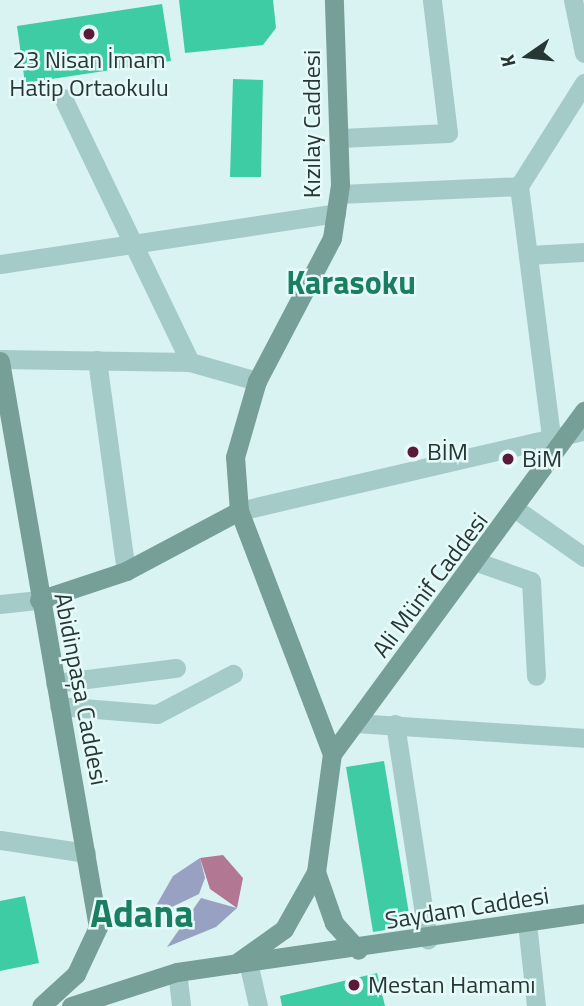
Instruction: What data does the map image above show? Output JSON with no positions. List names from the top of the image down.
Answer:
{
  "streets": {
    "main road": [
      "Kızılay Caddesi",
      "Ali Münif Caddesi",
      "Abidinpaşa Caddesi",
      "Saydam Caddesi"
    ]
  },
  "crossings": [
    ["Kızılay Caddesi", "Ali Münif Caddesi"]
  ],
  "districts": ["Karasoku", "Adana"],
  "places": [
    "23 Nisan İmam Hatip Ortaokulu",
    "BİM",
    "BiM",
    "Mestan Hamamı"
  ],
  "north": "left"
}
